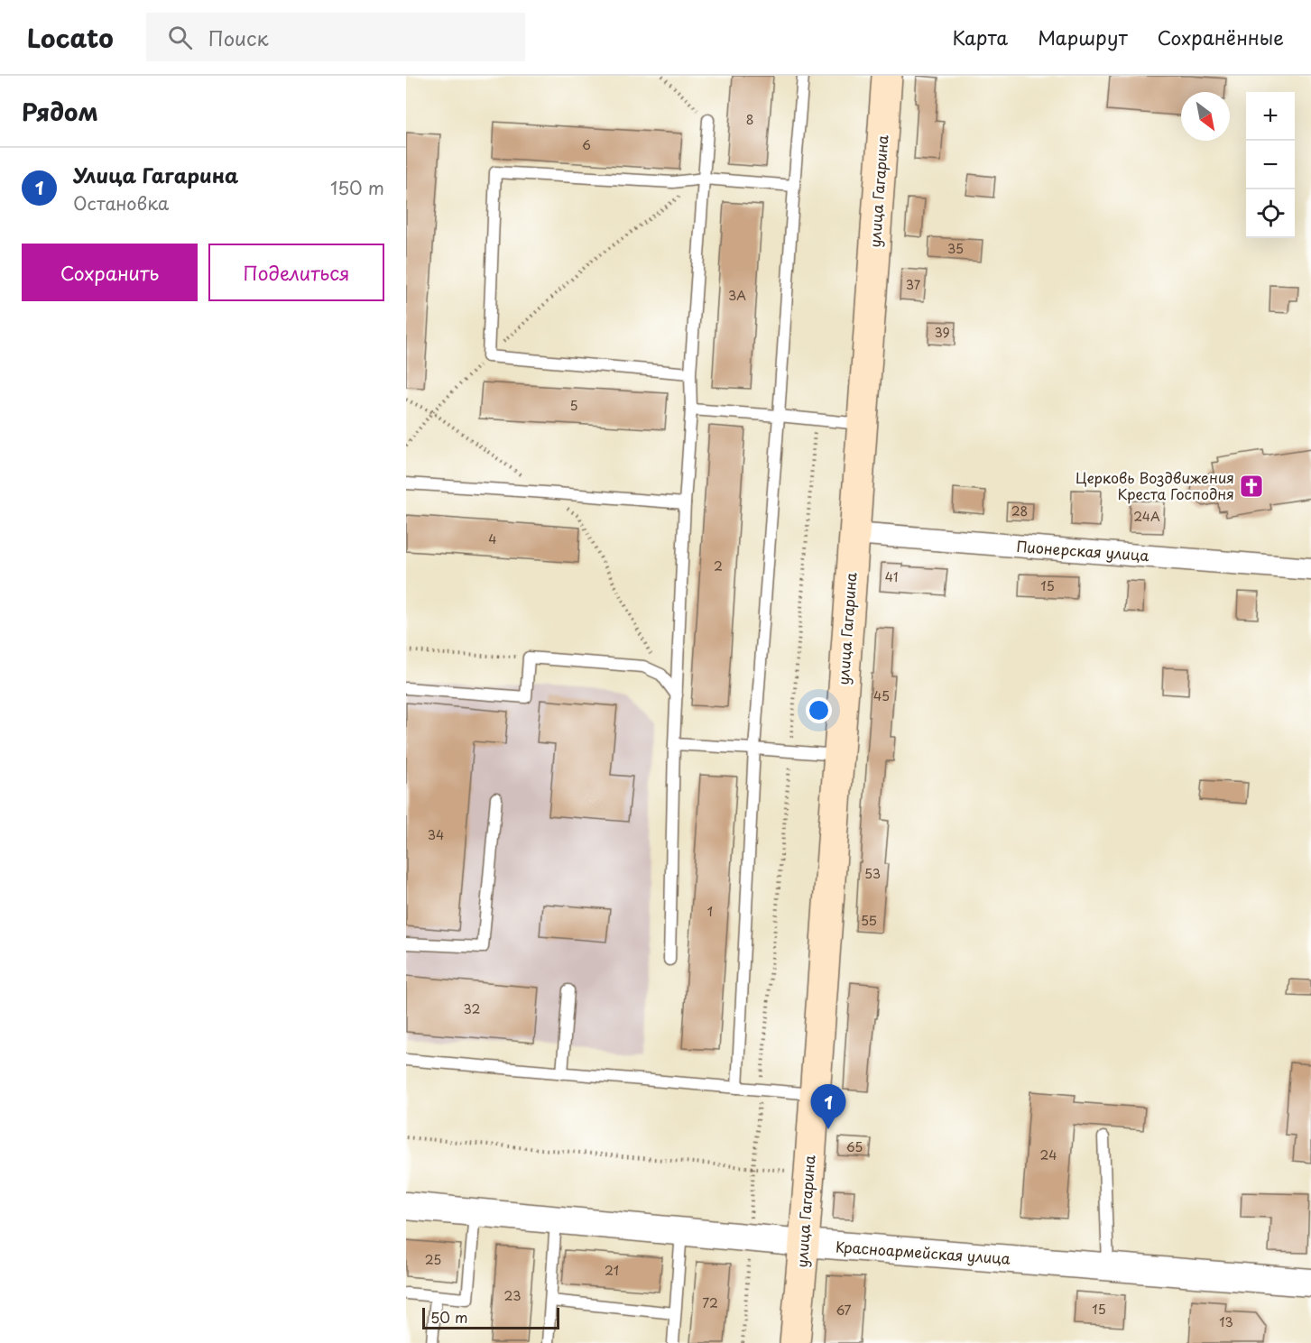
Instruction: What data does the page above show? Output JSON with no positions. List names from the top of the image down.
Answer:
{
  "streets": {
    "main road": ["улица Гагарина"],
    "street": ["Пионерская улица", "Красноармейская улица"]
  },
  "crossings": [
    ["улица Гагарина", "Пионерская улица"],
    ["улица Гагарина", "Красноармейская улица"]
  ],
  "places": {
    "church": ["Церковь Воздвижения Креста Господня"]
  },
  "house_numbers": [
    "8",
    "6",
    "35",
    "37",
    "3А",
    "39",
    "5",
    "28",
    "24А",
    "4",
    "2",
    "41",
    "15",
    "45",
    "34",
    "53",
    "1",
    "55",
    "32",
    "65",
    "24",
    "25",
    "21",
    "23",
    "72",
    "15",
    "67",
    "13"
  ],
  "scale_bar": "50 m",
  "north": "bottom right",
  "page": {
    "header": "Locato",
    "search": "Поиск",
    "nav": ["Карта", "Маршрут", "Сохранённые"],
    "heading": "Рядом",
    "map_buttons": ["+", "−"],
    "list": [
      {
        "mark": "1",
        "name": "Улица Гагарина",
        "note": "Остановка",
        "value": "150 m"
      }
    ],
    "buttons": ["Сохранить", "Поделиться"],
    "pins": "1",
    "scale": "50 m"
  }
}
